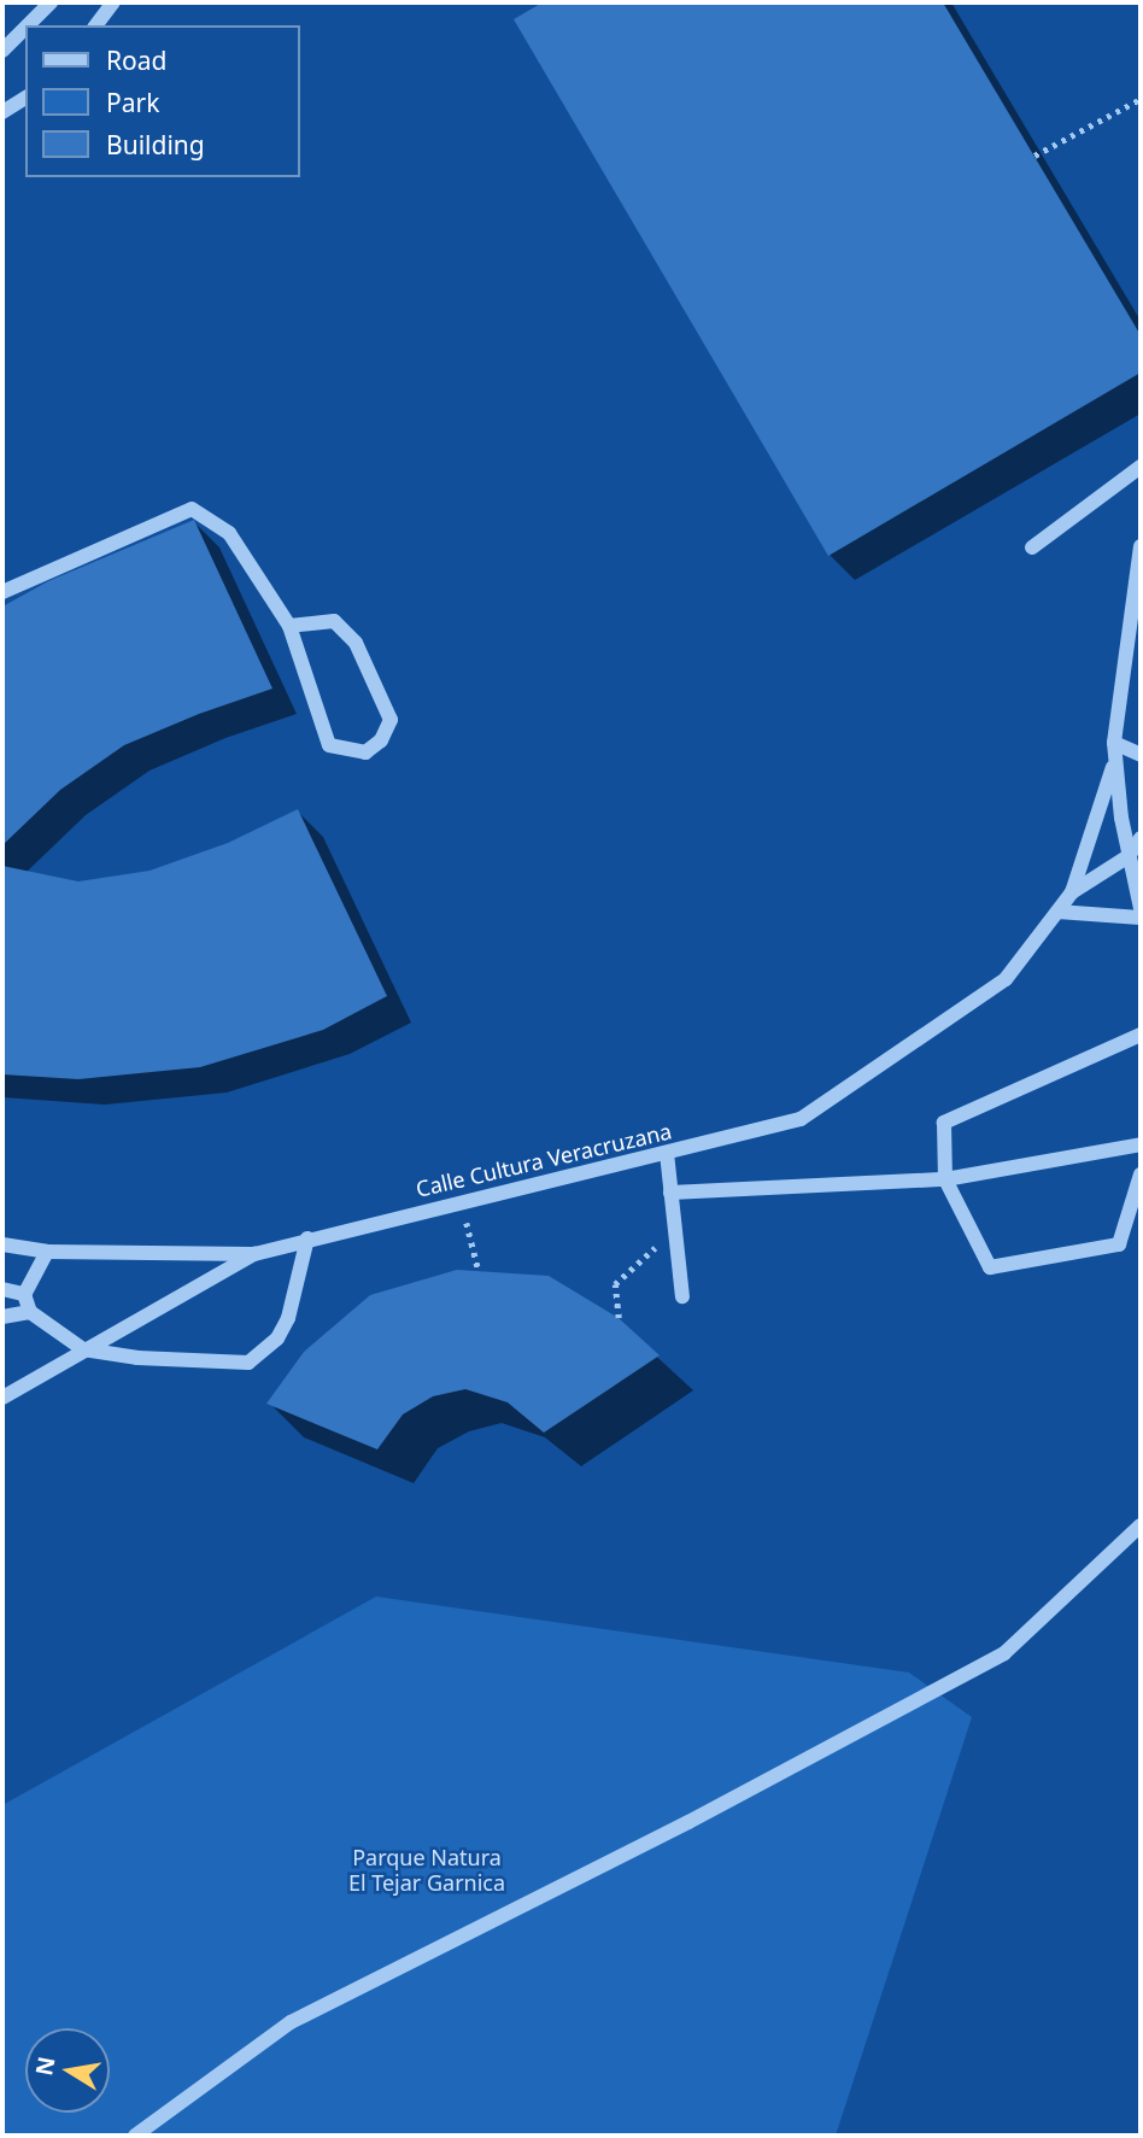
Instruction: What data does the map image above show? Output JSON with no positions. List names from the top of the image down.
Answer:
{
  "streets": {
    "street": ["Calle Cultura Veracruzana"]
  },
  "parks": ["Parque Natura El Tejar Garnica"],
  "legend": ["Road", "Park", "Building"],
  "north": "left"
}
